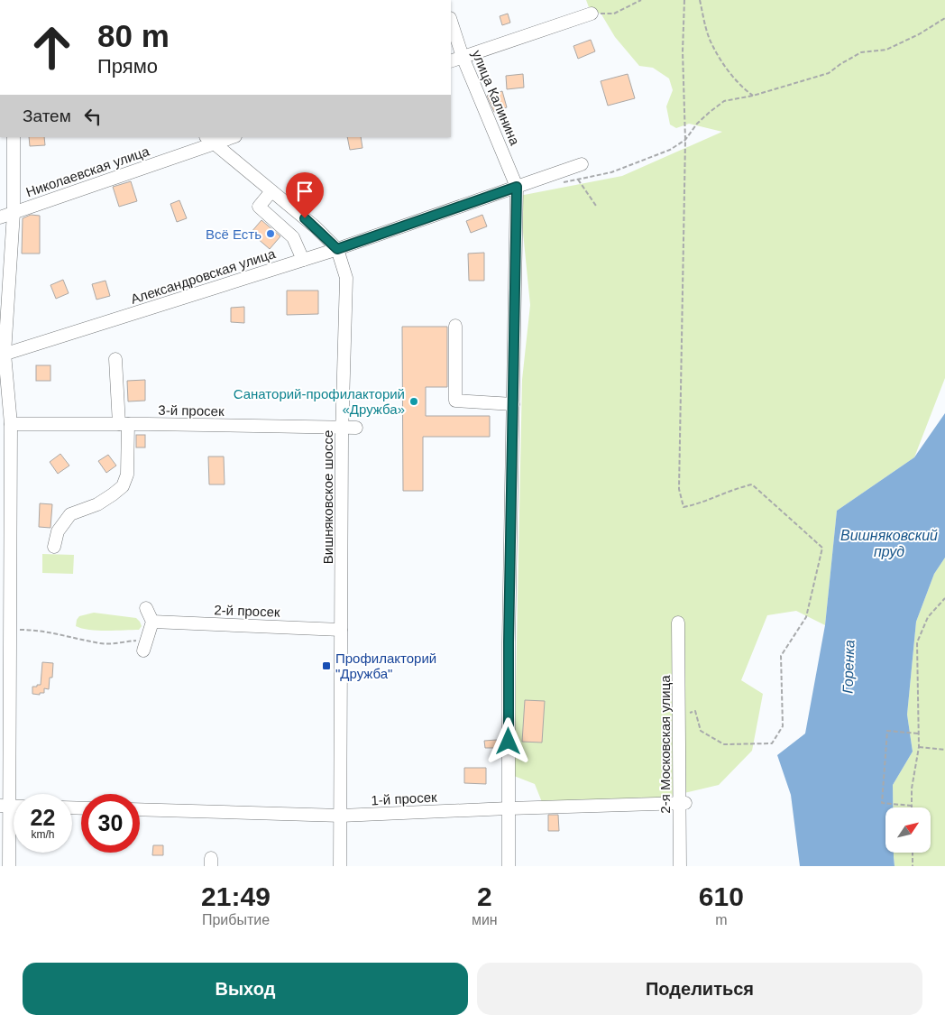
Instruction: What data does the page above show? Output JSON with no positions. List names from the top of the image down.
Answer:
{
  "streets": {
    "street": [
      "улица Калинина",
      "Николаевская улица",
      "Александровская улица",
      "3-й просек",
      "Вишняковское шоссе",
      "2-й просек",
      "2-я Московская улица",
      "1-й просек"
    ]
  },
  "crossings": [
    ["улица Калинина", "Александровская улица"],
    ["Николаевская улица", "Вишняковское шоссе"],
    ["Александровская улица", "Вишняковское шоссе"],
    ["3-й просек", "Вишняковское шоссе"],
    ["Вишняковское шоссе", "2-й просек"],
    ["Вишняковское шоссе", "1-й просек"],
    ["2-я Московская улица", "1-й просек"]
  ],
  "water": ["Вишняковский пруд", "Горенка"],
  "places": {
    "other": ["Всё Есть", "Санаторий-профилакторий «Дружба»"],
    "transit": ["Профилакторий \"Дружба\""]
  },
  "north": "top right",
  "page": {
    "turn": ["80 m", "Прямо"],
    "then": "Затем",
    "speed": "22 km/h",
    "limit": "30",
    "eta": [
      "21:49",
      "Прибытие",
      "2",
      "мин",
      "610",
      "m"
    ],
    "buttons": ["Выход", "Поделиться"]
  }
}
